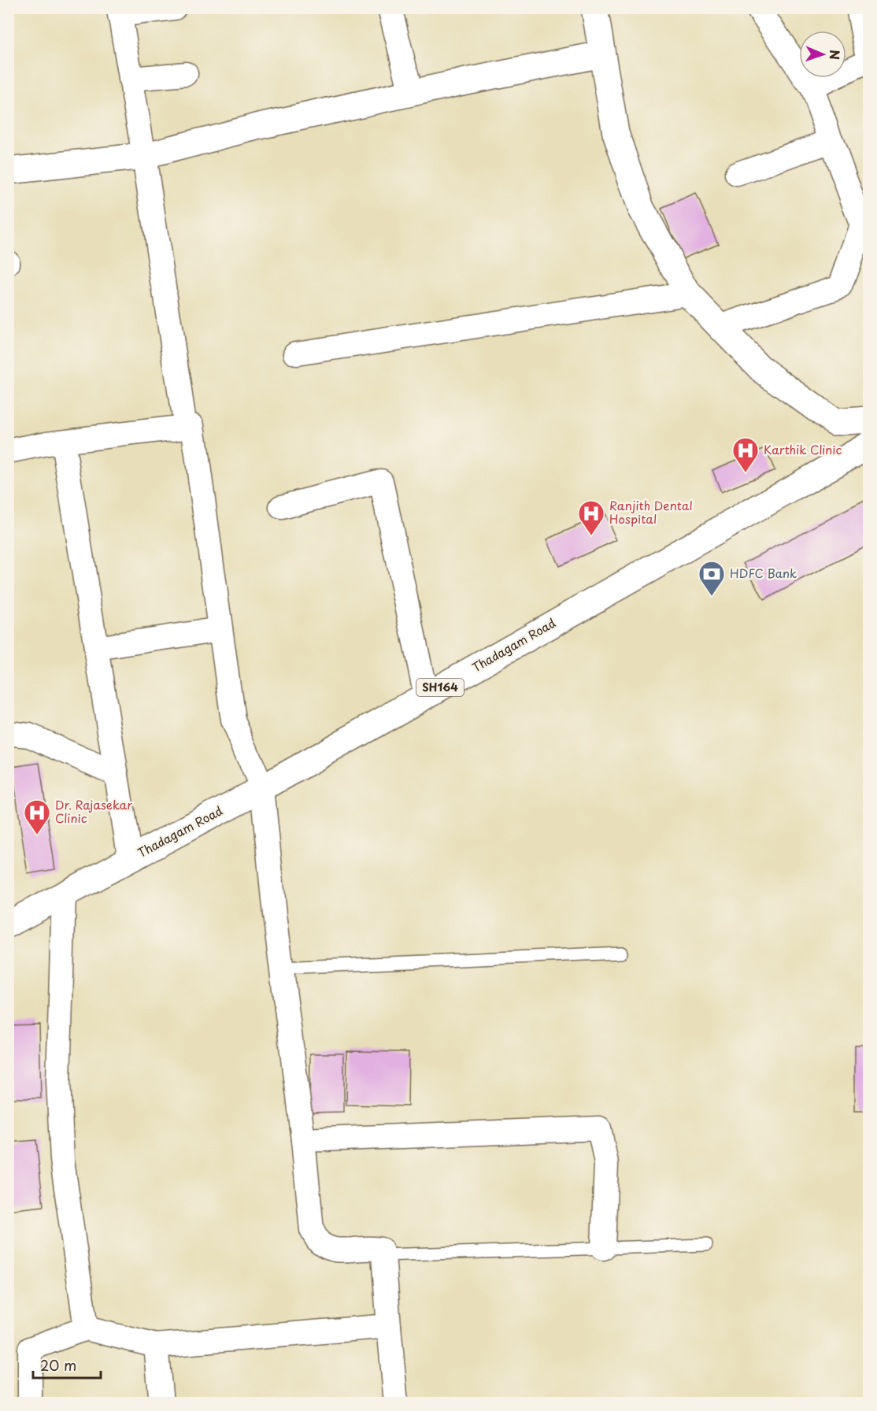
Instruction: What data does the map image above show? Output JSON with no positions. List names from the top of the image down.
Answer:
{
  "streets": {
    "main road": ["Thadagam Road", "SH164"]
  },
  "places": {
    "hospital": ["Karthik Clinic", "Ranjith Dental Hospital", "Dr. Rajasekar Clinic"],
    "bank": ["HDFC Bank"]
  },
  "scale_bar": "20 m",
  "north": "right"
}
